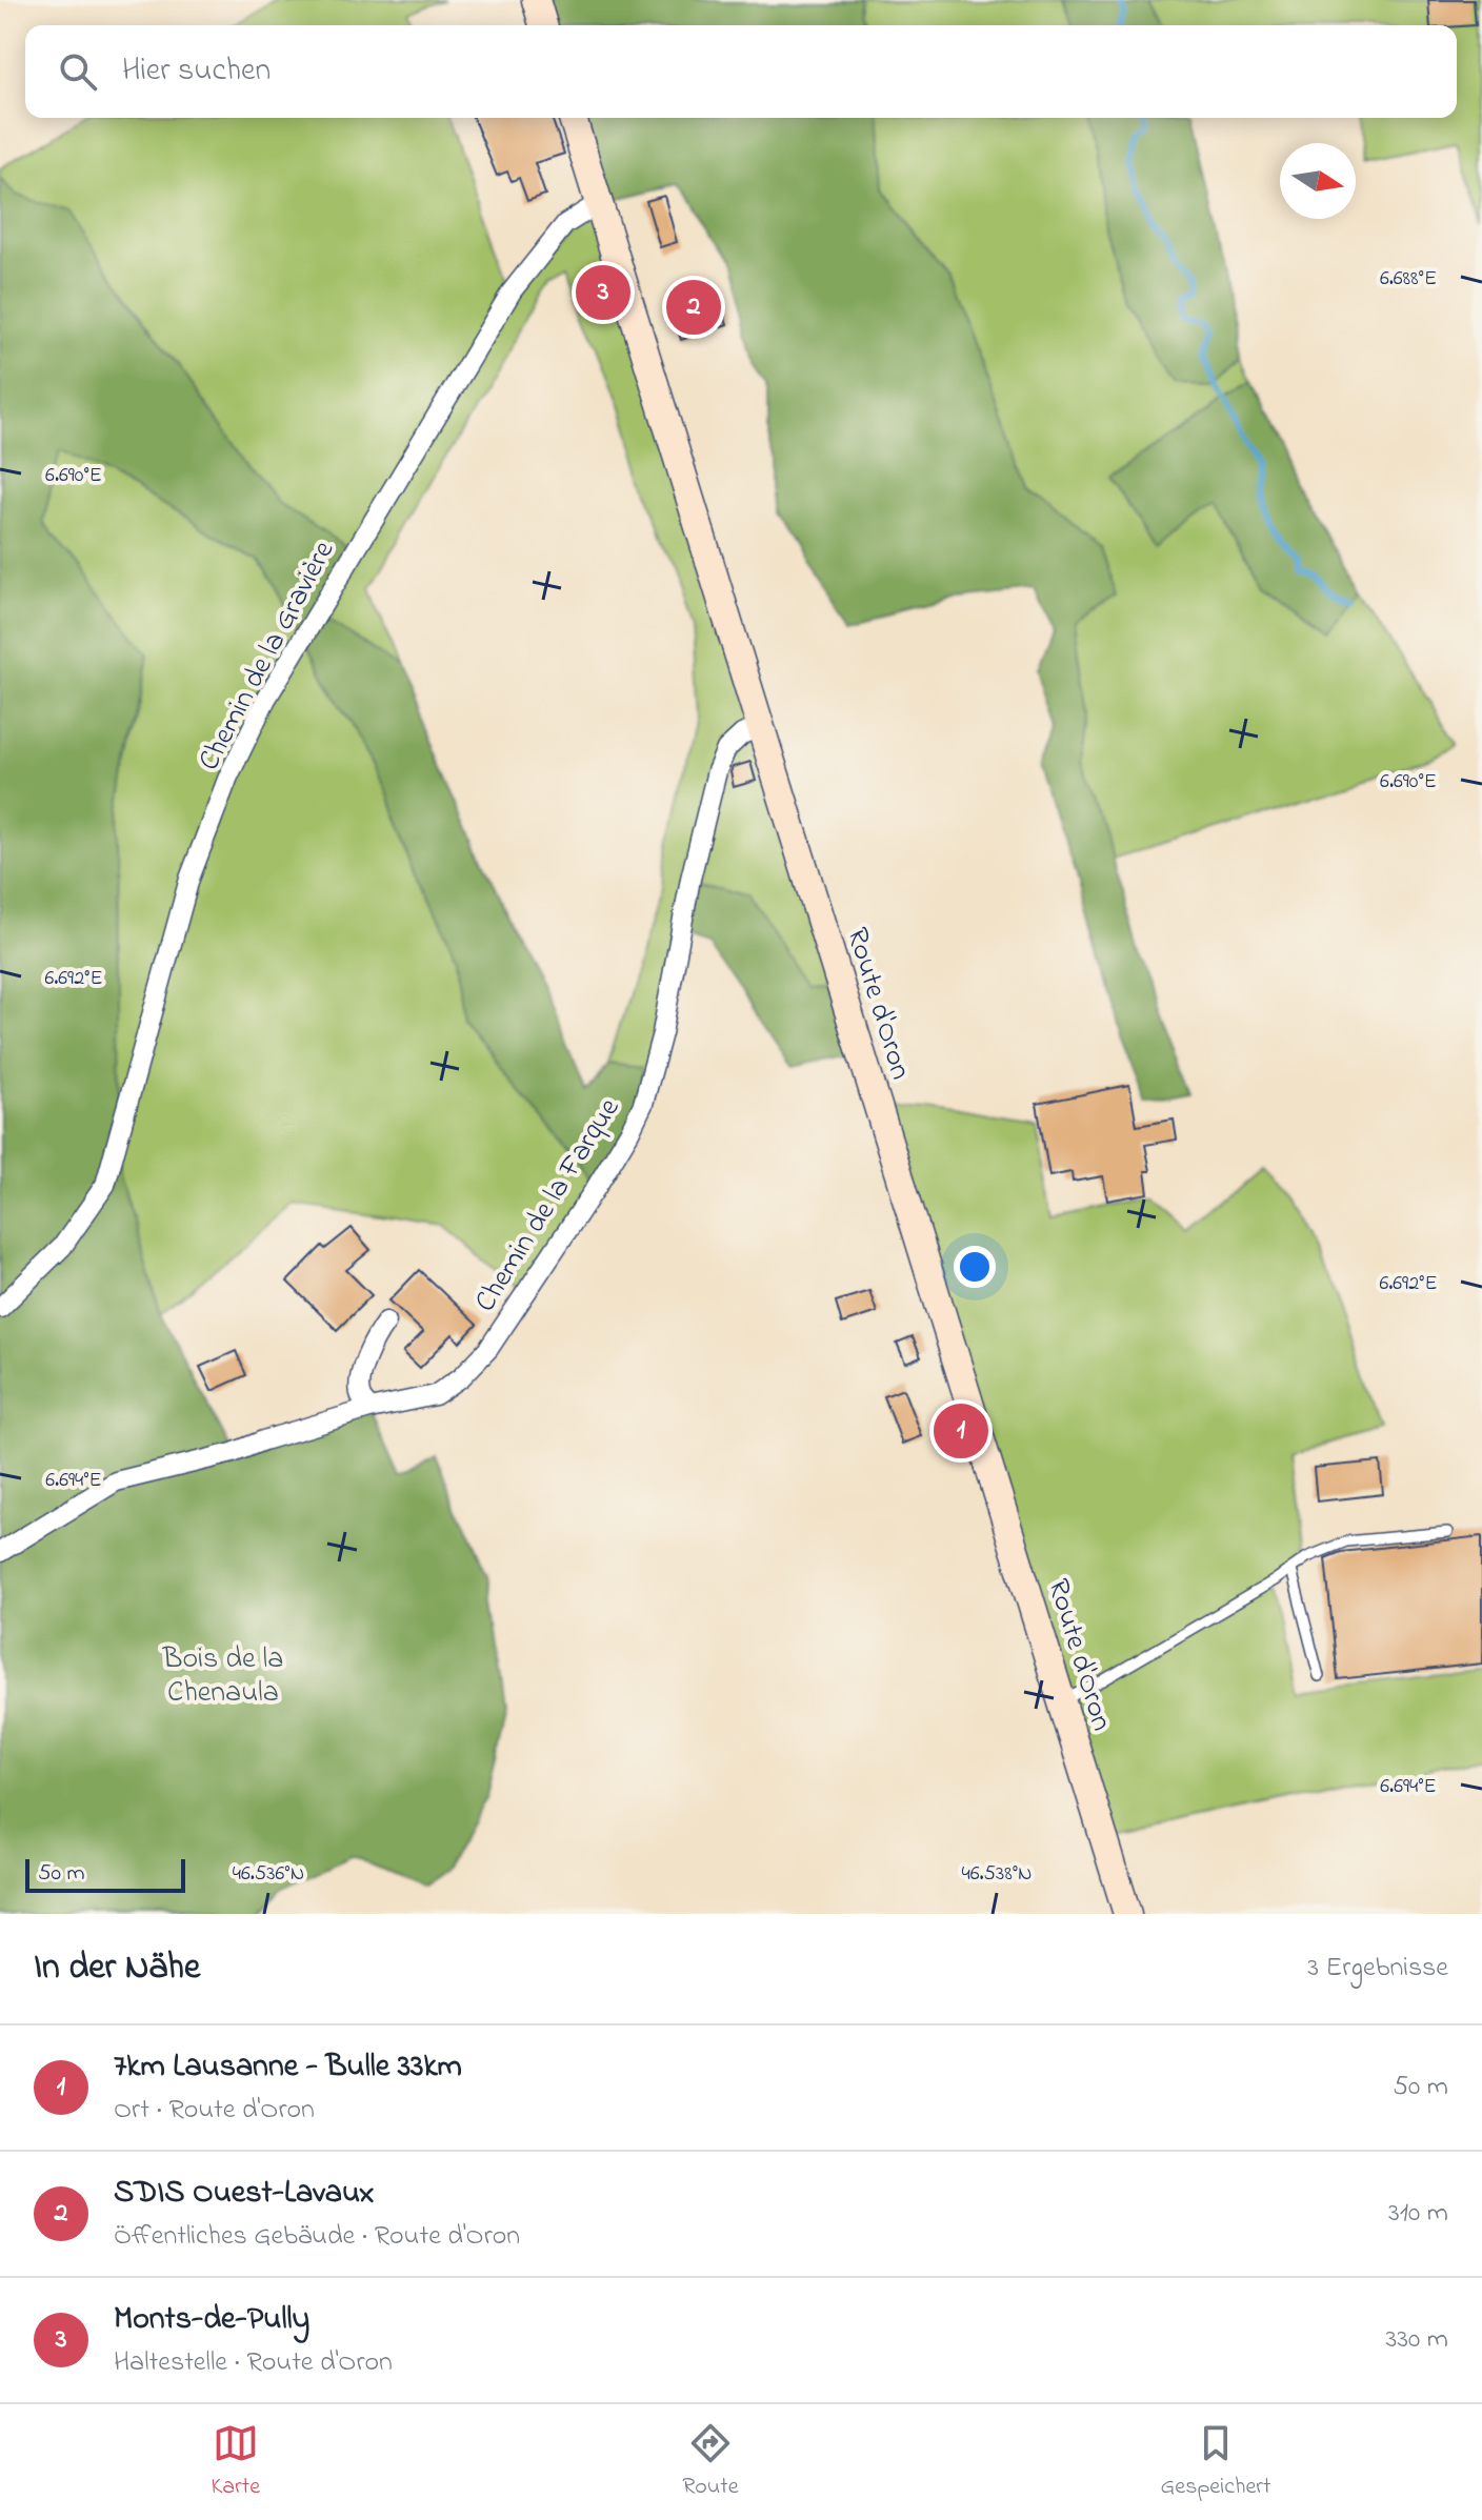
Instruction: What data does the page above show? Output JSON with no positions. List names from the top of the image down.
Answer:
{
  "streets": {
    "main road": ["Route d'Oron"],
    "street": ["Chemin de la Gravière", "Chemin de la Farque"]
  },
  "crossings": [
    ["Chemin de la Gravière", "Route d'Oron"],
    ["Route d'Oron", "Chemin de la Farque"]
  ],
  "parks": ["Bois de la Chenaula"],
  "scale_bar": "50 m",
  "north": "right",
  "page": {
    "search": "Hier suchen",
    "pins": ["3", "2", "1"],
    "scale": "50 m",
    "heading": ["In der Nähe", "3 Ergebnisse"],
    "list": [
      {
        "mark": "1",
        "name": "7km Lausanne - Bulle 33km",
        "note": "Ort · Route d'Oron",
        "value": "50 m"
      },
      {
        "mark": "2",
        "name": "SDIS Ouest-Lavaux",
        "note": "Öffentliches Gebäude · Route d'Oron",
        "value": "310 m"
      },
      {
        "mark": "3",
        "name": "Monts-de-Pully",
        "note": "Haltestelle · Route d'Oron",
        "value": "330 m"
      }
    ],
    "nav": ["Karte", "Route", "Gespeichert"]
  },
  "coordinates": [
    "6.688°E",
    "6.690°E",
    "6.692°E",
    "6.694°E",
    "46.536°N",
    "46.538°N"
  ]
}
